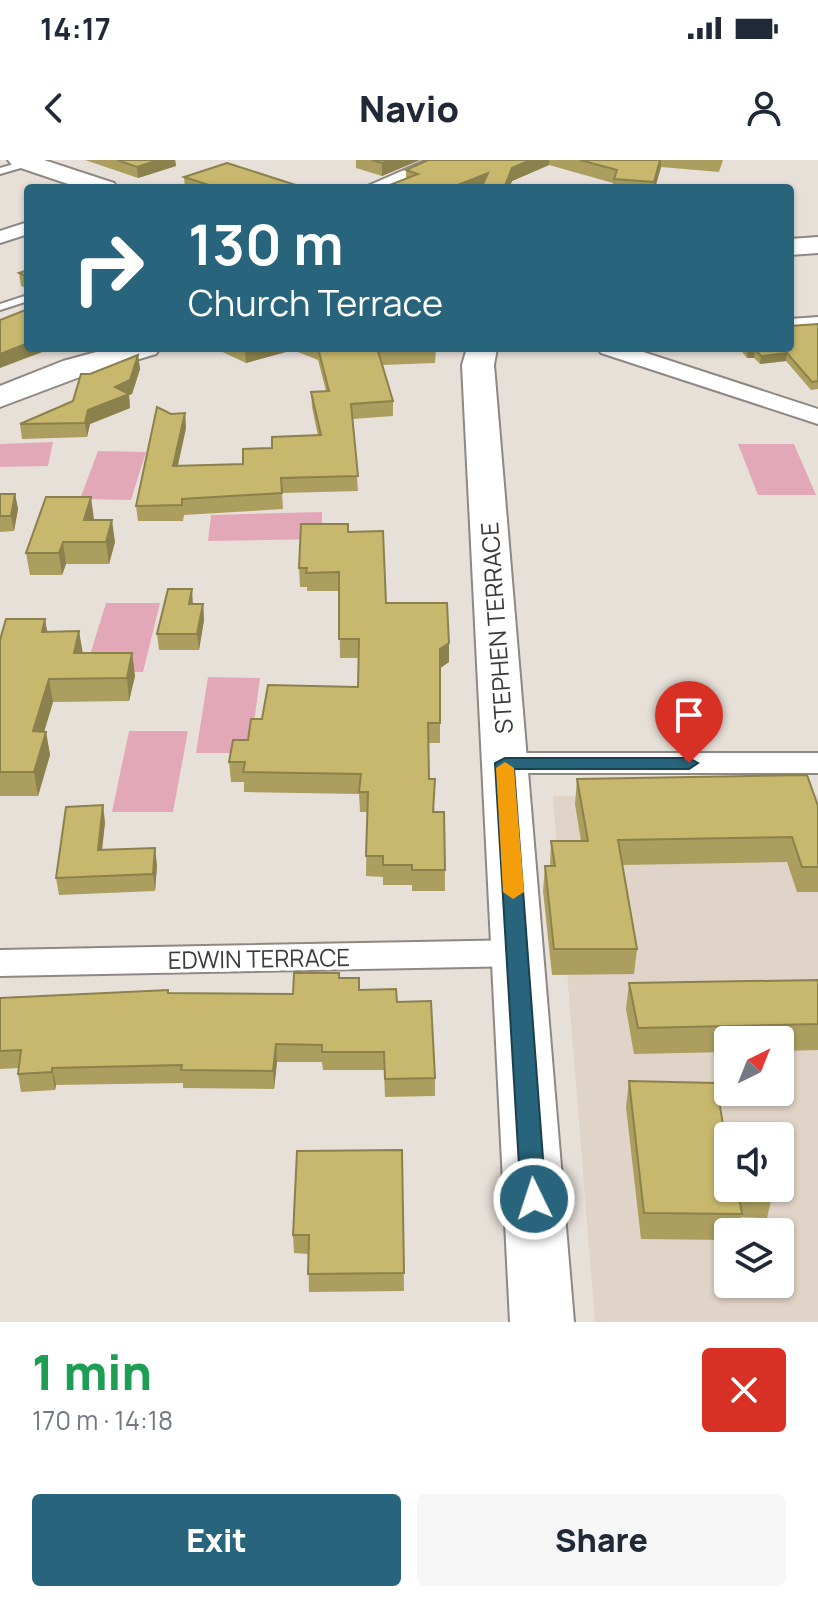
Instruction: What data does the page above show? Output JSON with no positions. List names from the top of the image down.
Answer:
{
  "streets": {
    "main road": ["STEPHEN TERRACE"],
    "street": ["EDWIN TERRACE"]
  },
  "crossings": [
    ["STEPHEN TERRACE", "EDWIN TERRACE"]
  ],
  "north": "top right",
  "page": {
    "status": "14:17",
    "header": "Navio",
    "turn": ["130 m", "Church Terrace"],
    "heading": ["1 min", "170 m · 14:18"],
    "buttons": ["Exit", "Share"]
  }
}
